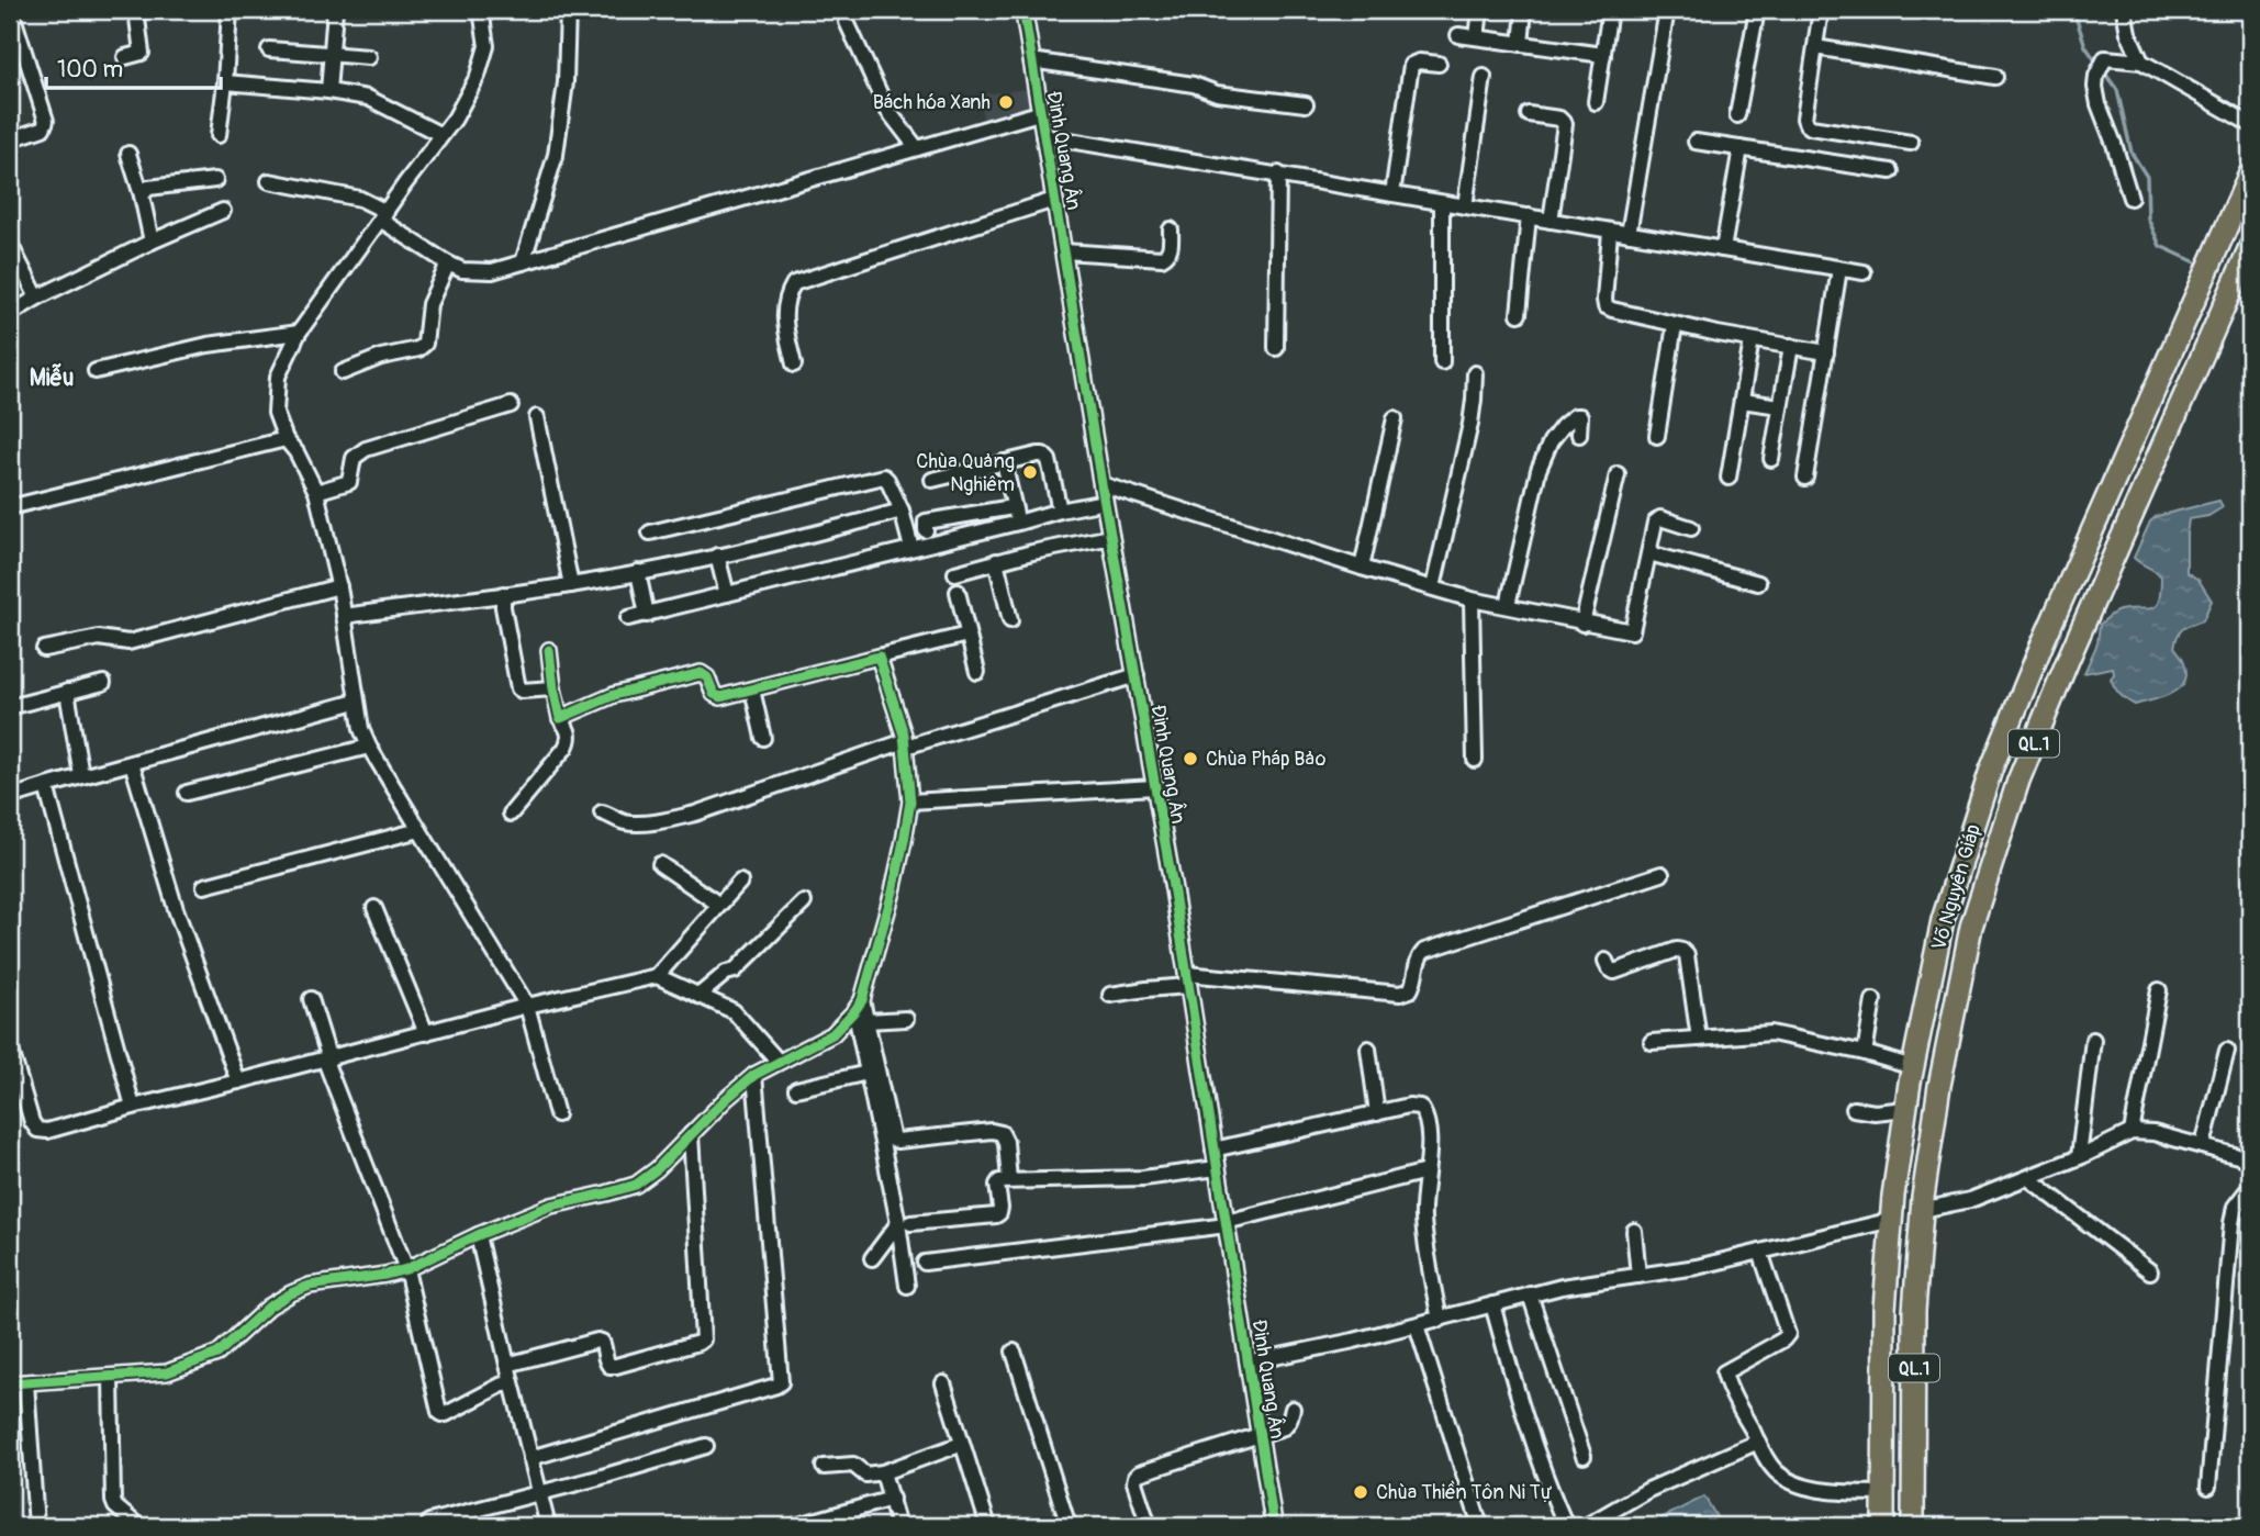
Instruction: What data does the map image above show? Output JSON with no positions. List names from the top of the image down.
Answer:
{
  "streets": {
    "highway": ["QL.1", "Võ Nguyên Giáp"],
    "street": ["Đinh Quang Ân"]
  },
  "districts": ["Miễu"],
  "places": [
    "Bách hóa Xanh",
    "Chùa Quảng Nghiêm",
    "Chùa Pháp Bảo",
    "Chùa Thiền Tôn Ni Tự"
  ],
  "scale_bar": "100 m"
}
